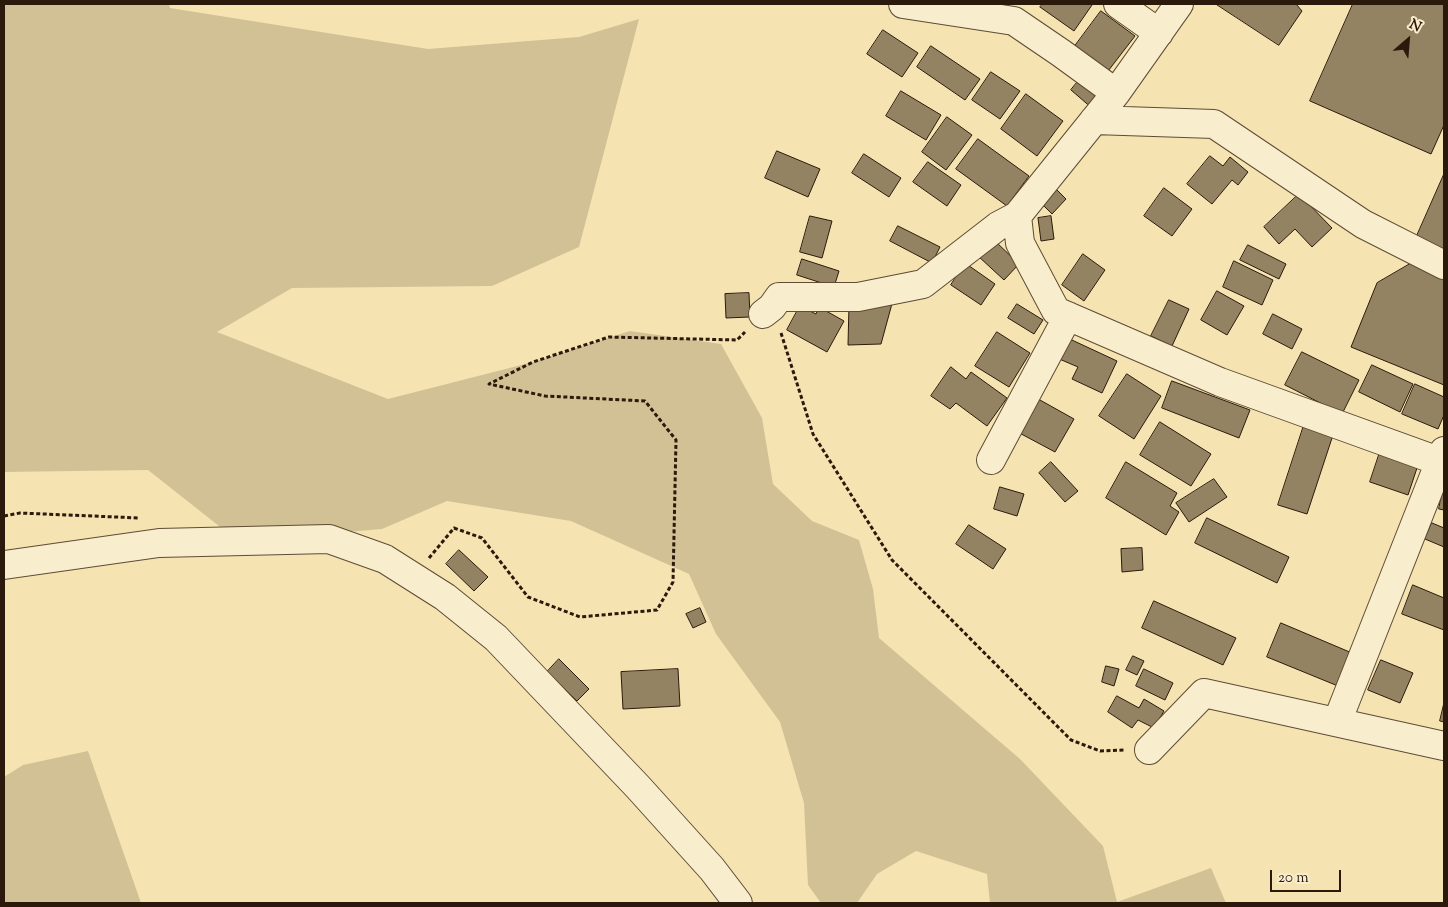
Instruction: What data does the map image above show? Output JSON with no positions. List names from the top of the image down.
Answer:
{
  "scale_bar": "20 m",
  "north": "top right"
}
